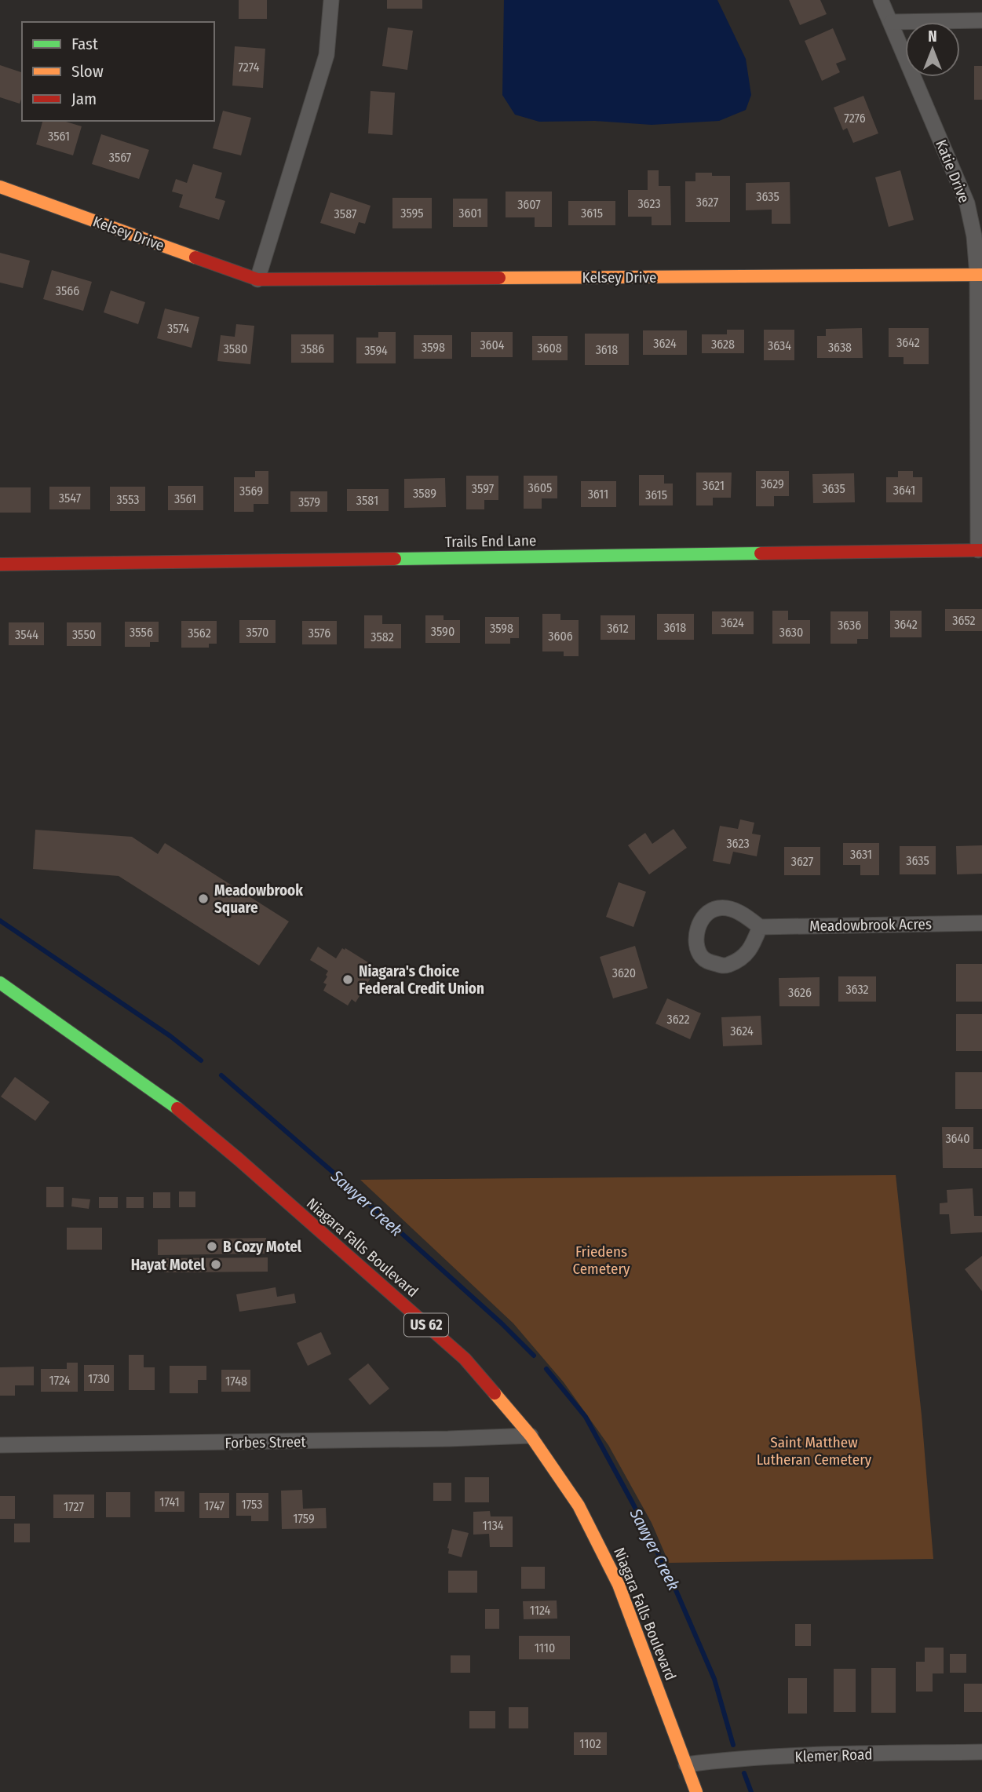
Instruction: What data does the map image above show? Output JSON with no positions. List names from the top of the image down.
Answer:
{
  "streets": {
    "street": [
      "Katie Drive",
      "Kelsey Drive",
      "Trails End Lane",
      "Meadowbrook Acres",
      "Niagara Falls Boulevard",
      "US 62",
      "Forbes Street",
      "Klemer Road"
    ]
  },
  "crossings": [
    ["Katie Drive", "Kelsey Drive"],
    ["Katie Drive", "Trails End Lane"],
    ["Niagara Falls Boulevard", "Forbes Street"],
    ["Niagara Falls Boulevard", "Klemer Road"]
  ],
  "water": ["Sawyer Creek"],
  "parks": ["Friedens Cemetery", "Saint Matthew Lutheran Cemetery"],
  "places": [
    "Meadowbrook Square",
    "Niagara's Choice Federal Credit Union",
    "B Cozy Motel",
    "Hayat Motel"
  ],
  "house_numbers": [
    "7274",
    "7276",
    "3561",
    "3567",
    "3635",
    "3627",
    "3623",
    "3607",
    "3595",
    "3601",
    "3615",
    "3587",
    "3566",
    "3574",
    "3642",
    "3624",
    "3628",
    "3604",
    "3634",
    "3598",
    "3638",
    "3608",
    "3580",
    "3586",
    "3618",
    "3594",
    "3629",
    "3621",
    "3605",
    "3597",
    "3635",
    "3641",
    "3569",
    "3589",
    "3611",
    "3615",
    "3547",
    "3561",
    "3553",
    "3581",
    "3579",
    "3652",
    "3624",
    "3642",
    "3636",
    "3618",
    "3598",
    "3612",
    "3590",
    "3556",
    "3570",
    "3630",
    "3562",
    "3576",
    "3544",
    "3550",
    "3606",
    "3582",
    "3623",
    "3631",
    "3635",
    "3627",
    "3620",
    "3632",
    "3626",
    "3622",
    "3624",
    "3640",
    "1730",
    "1724",
    "1748",
    "1741",
    "1753",
    "1747",
    "1727",
    "1759",
    "1134",
    "1124",
    "1110",
    "1102"
  ],
  "legend": ["Fast", "Slow", "Jam"],
  "north": "top"
}
